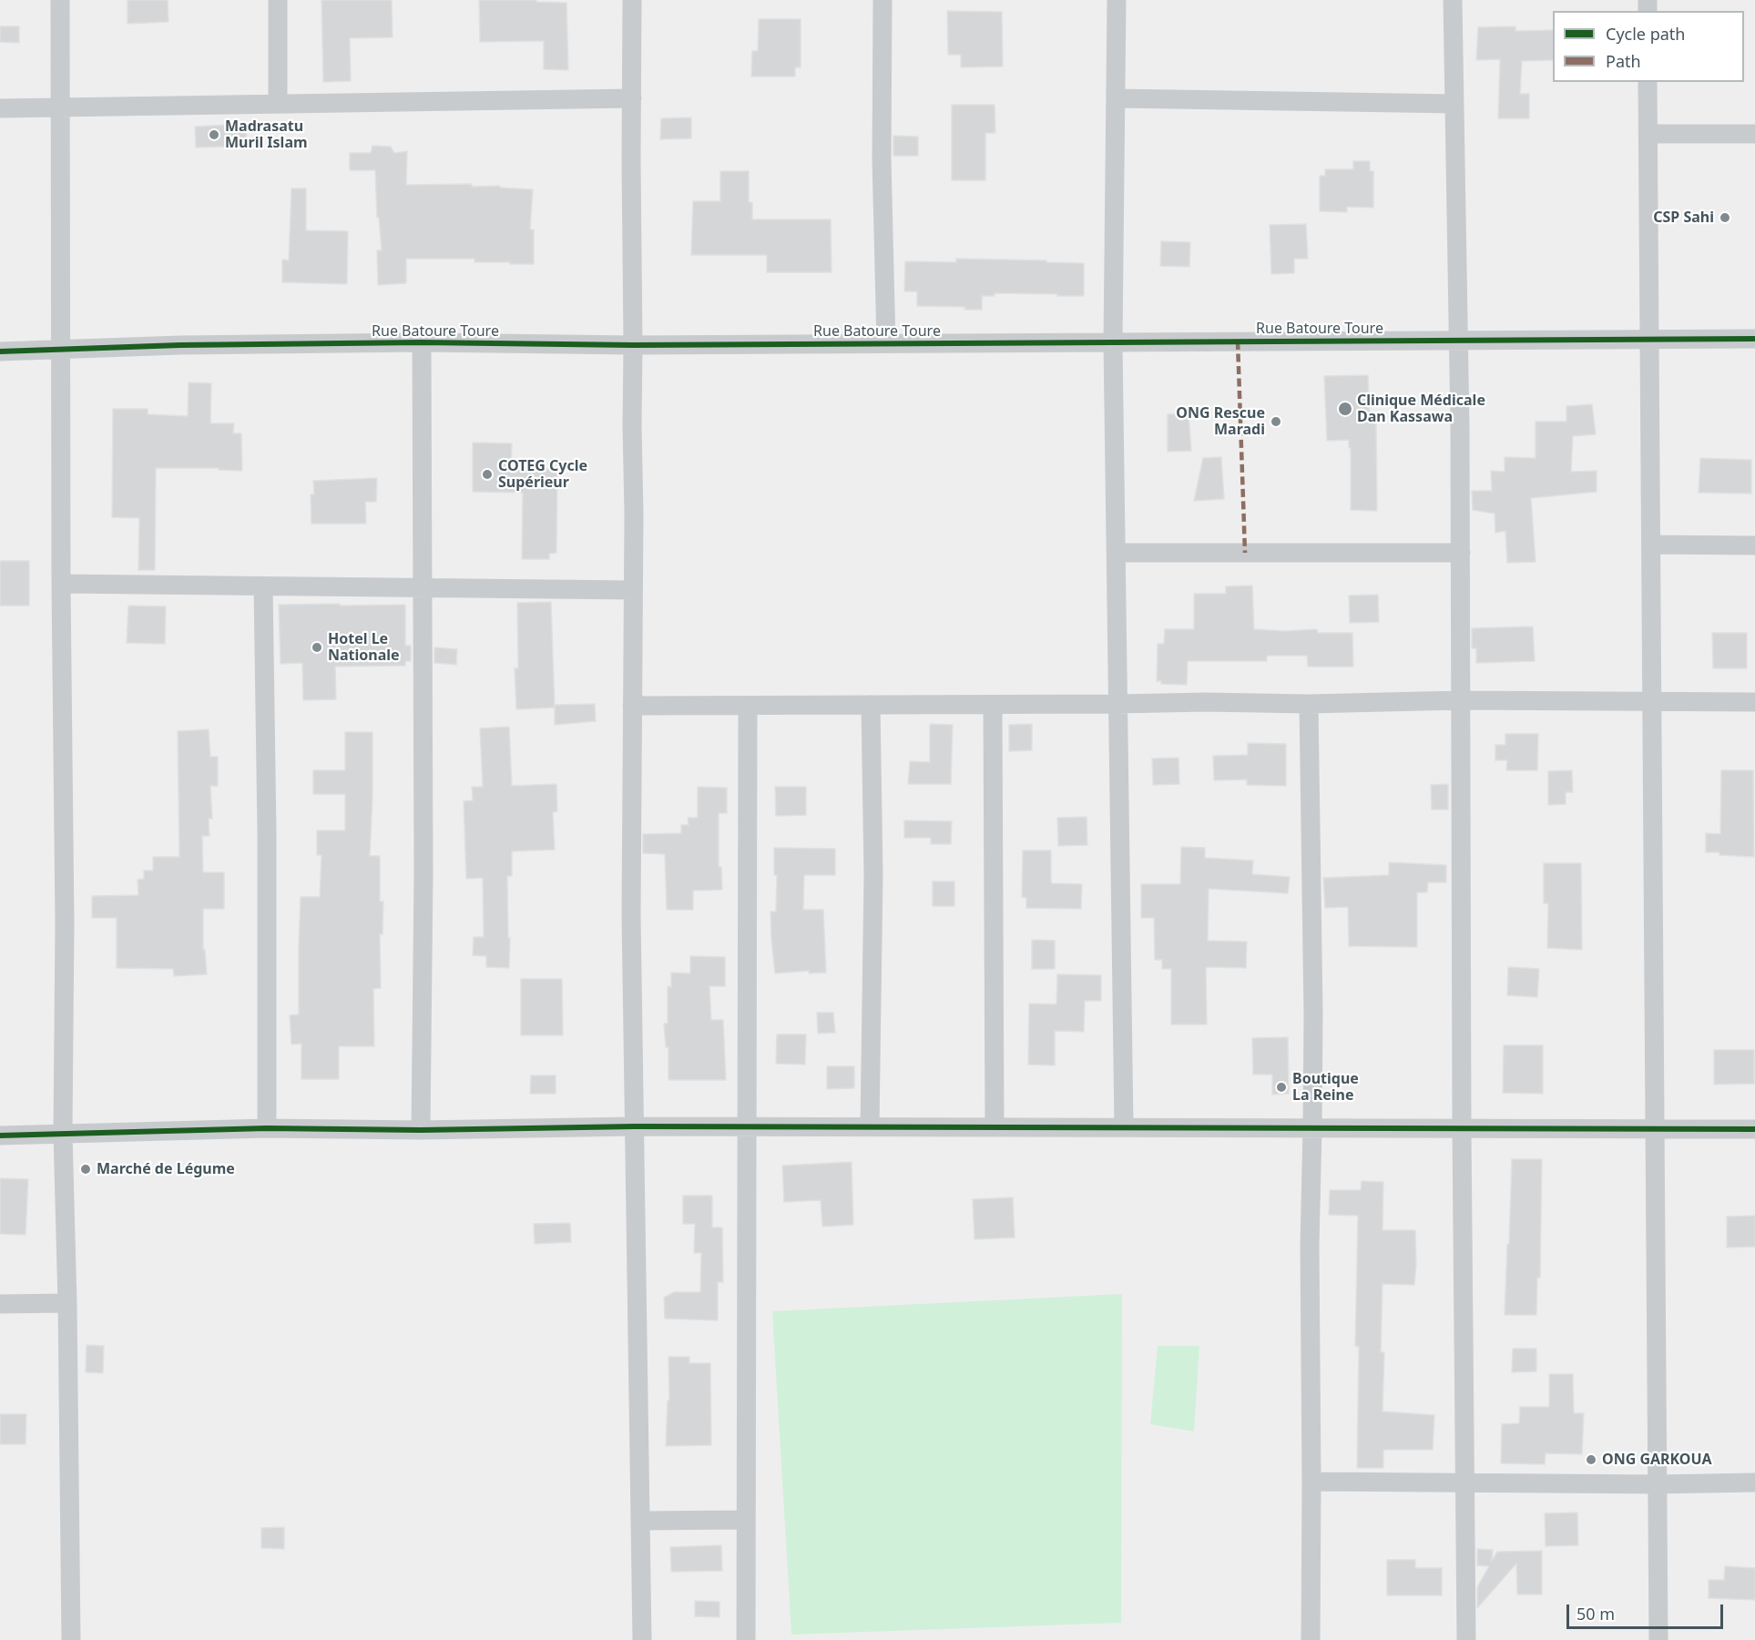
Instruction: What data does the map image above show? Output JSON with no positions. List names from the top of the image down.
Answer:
{
  "streets": {
    "street": ["Rue Batoure Toure"]
  },
  "places": [
    "Madrasatu Muril Islam",
    "CSP Sahi",
    "Clinique Médicale Dan Kassawa",
    "ONG Rescue Maradi",
    "COTEG Cycle Supérieur",
    "Hotel Le Nationale",
    "Boutique La Reine",
    "Marché de Légume",
    "ONG GARKOUA"
  ],
  "legend": ["Cycle path", "Path"],
  "scale_bar": "50 m"
}
